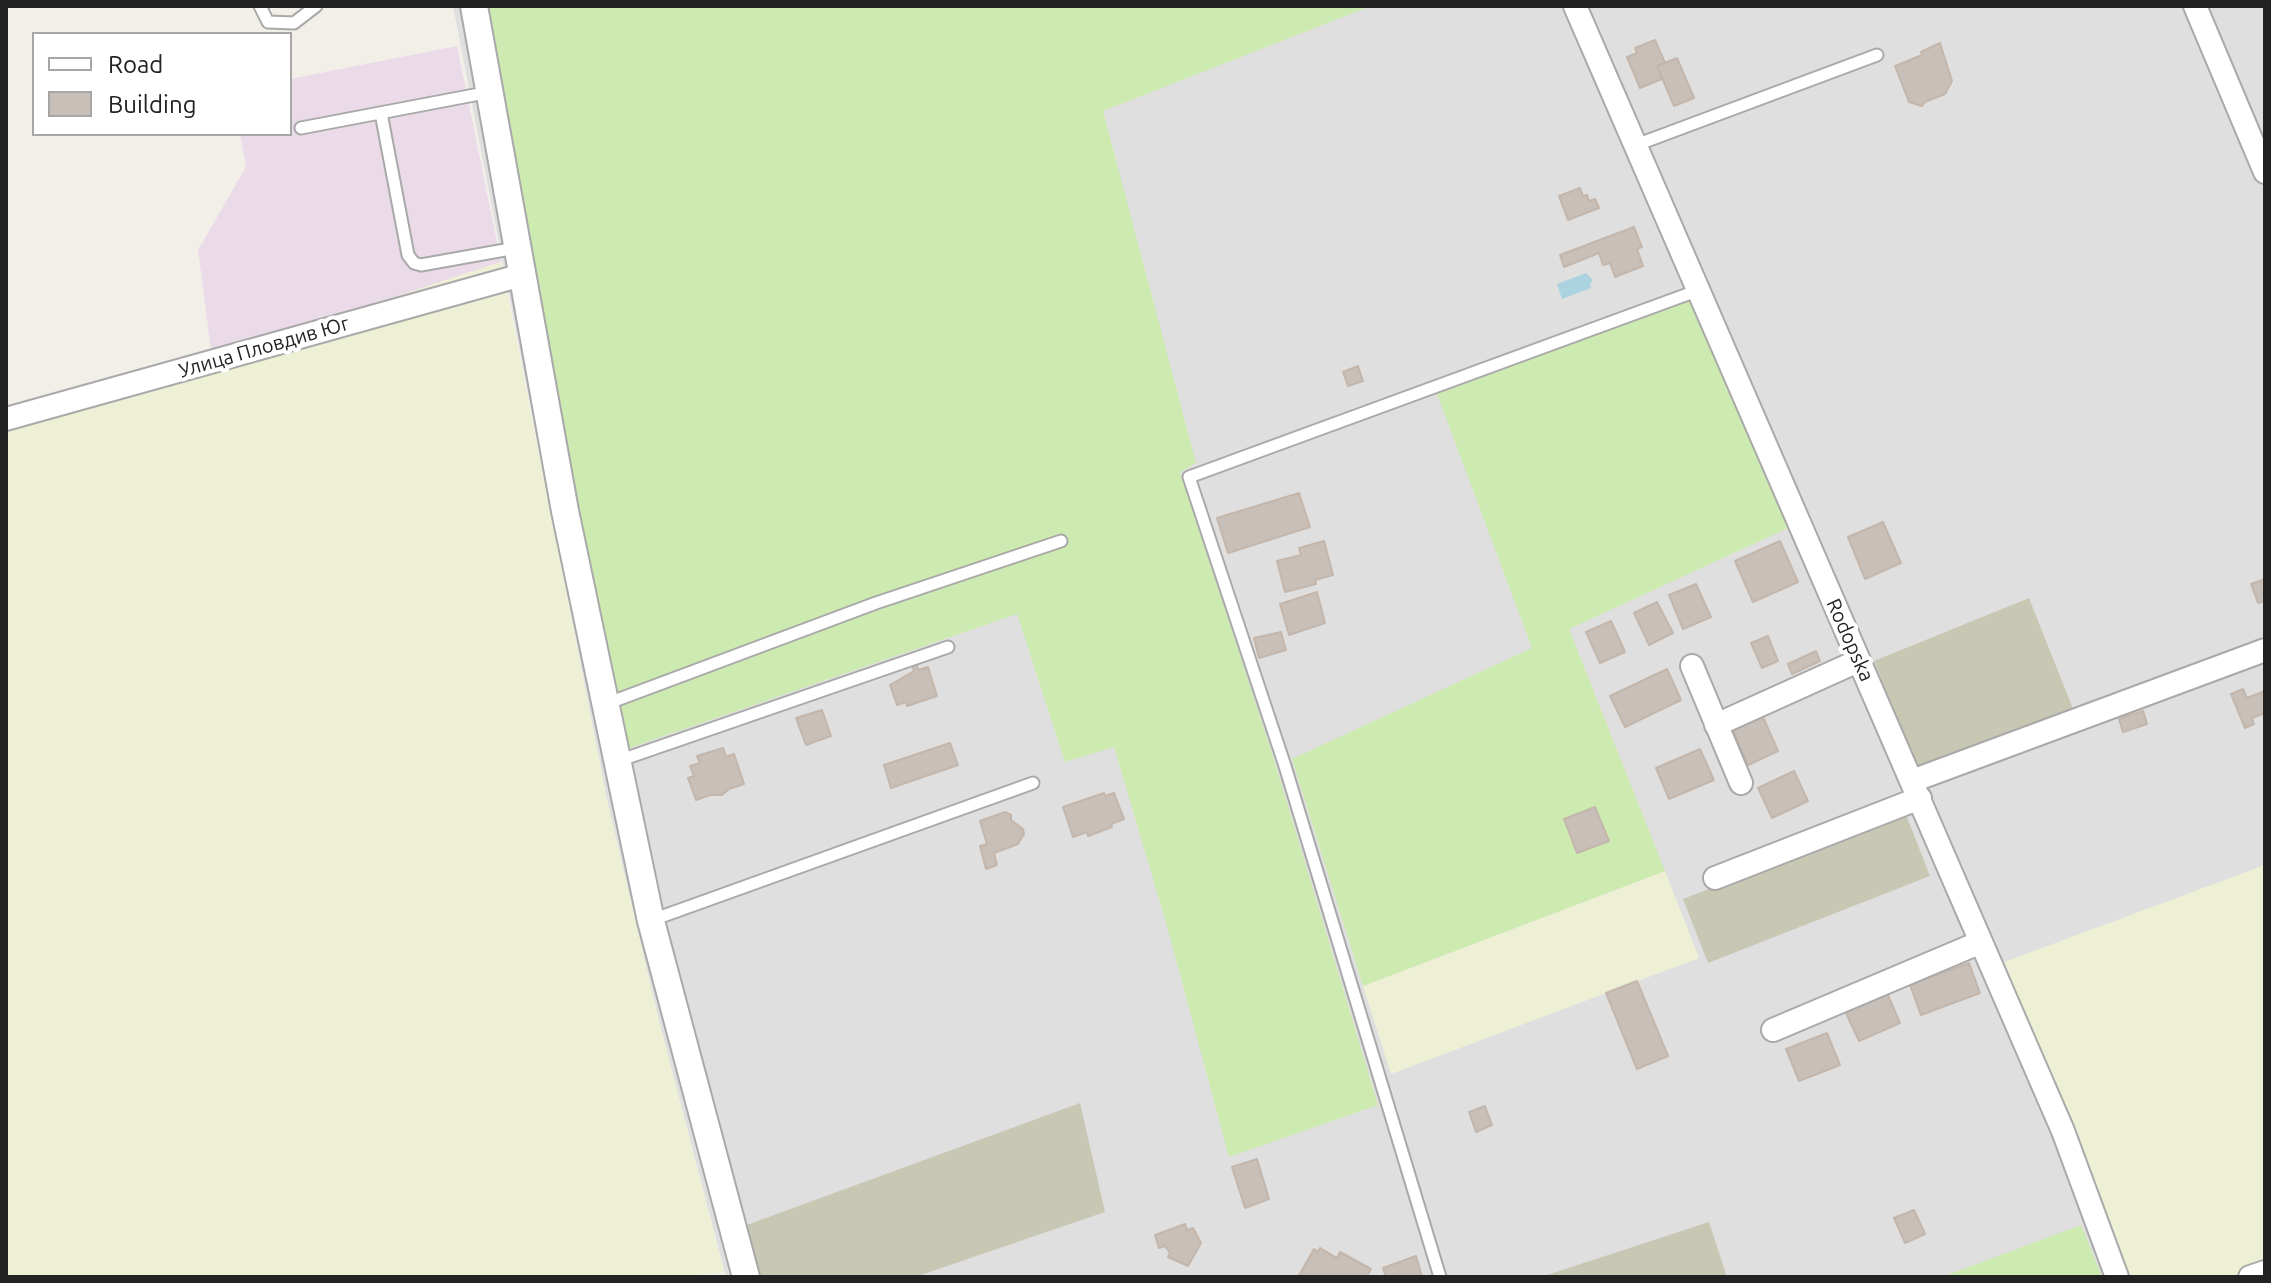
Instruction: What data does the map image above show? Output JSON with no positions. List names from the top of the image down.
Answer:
{
  "streets": {
    "street": ["Улица Пловдив Юг", "Rodopska"]
  },
  "legend": ["Road", "Building"]
}
